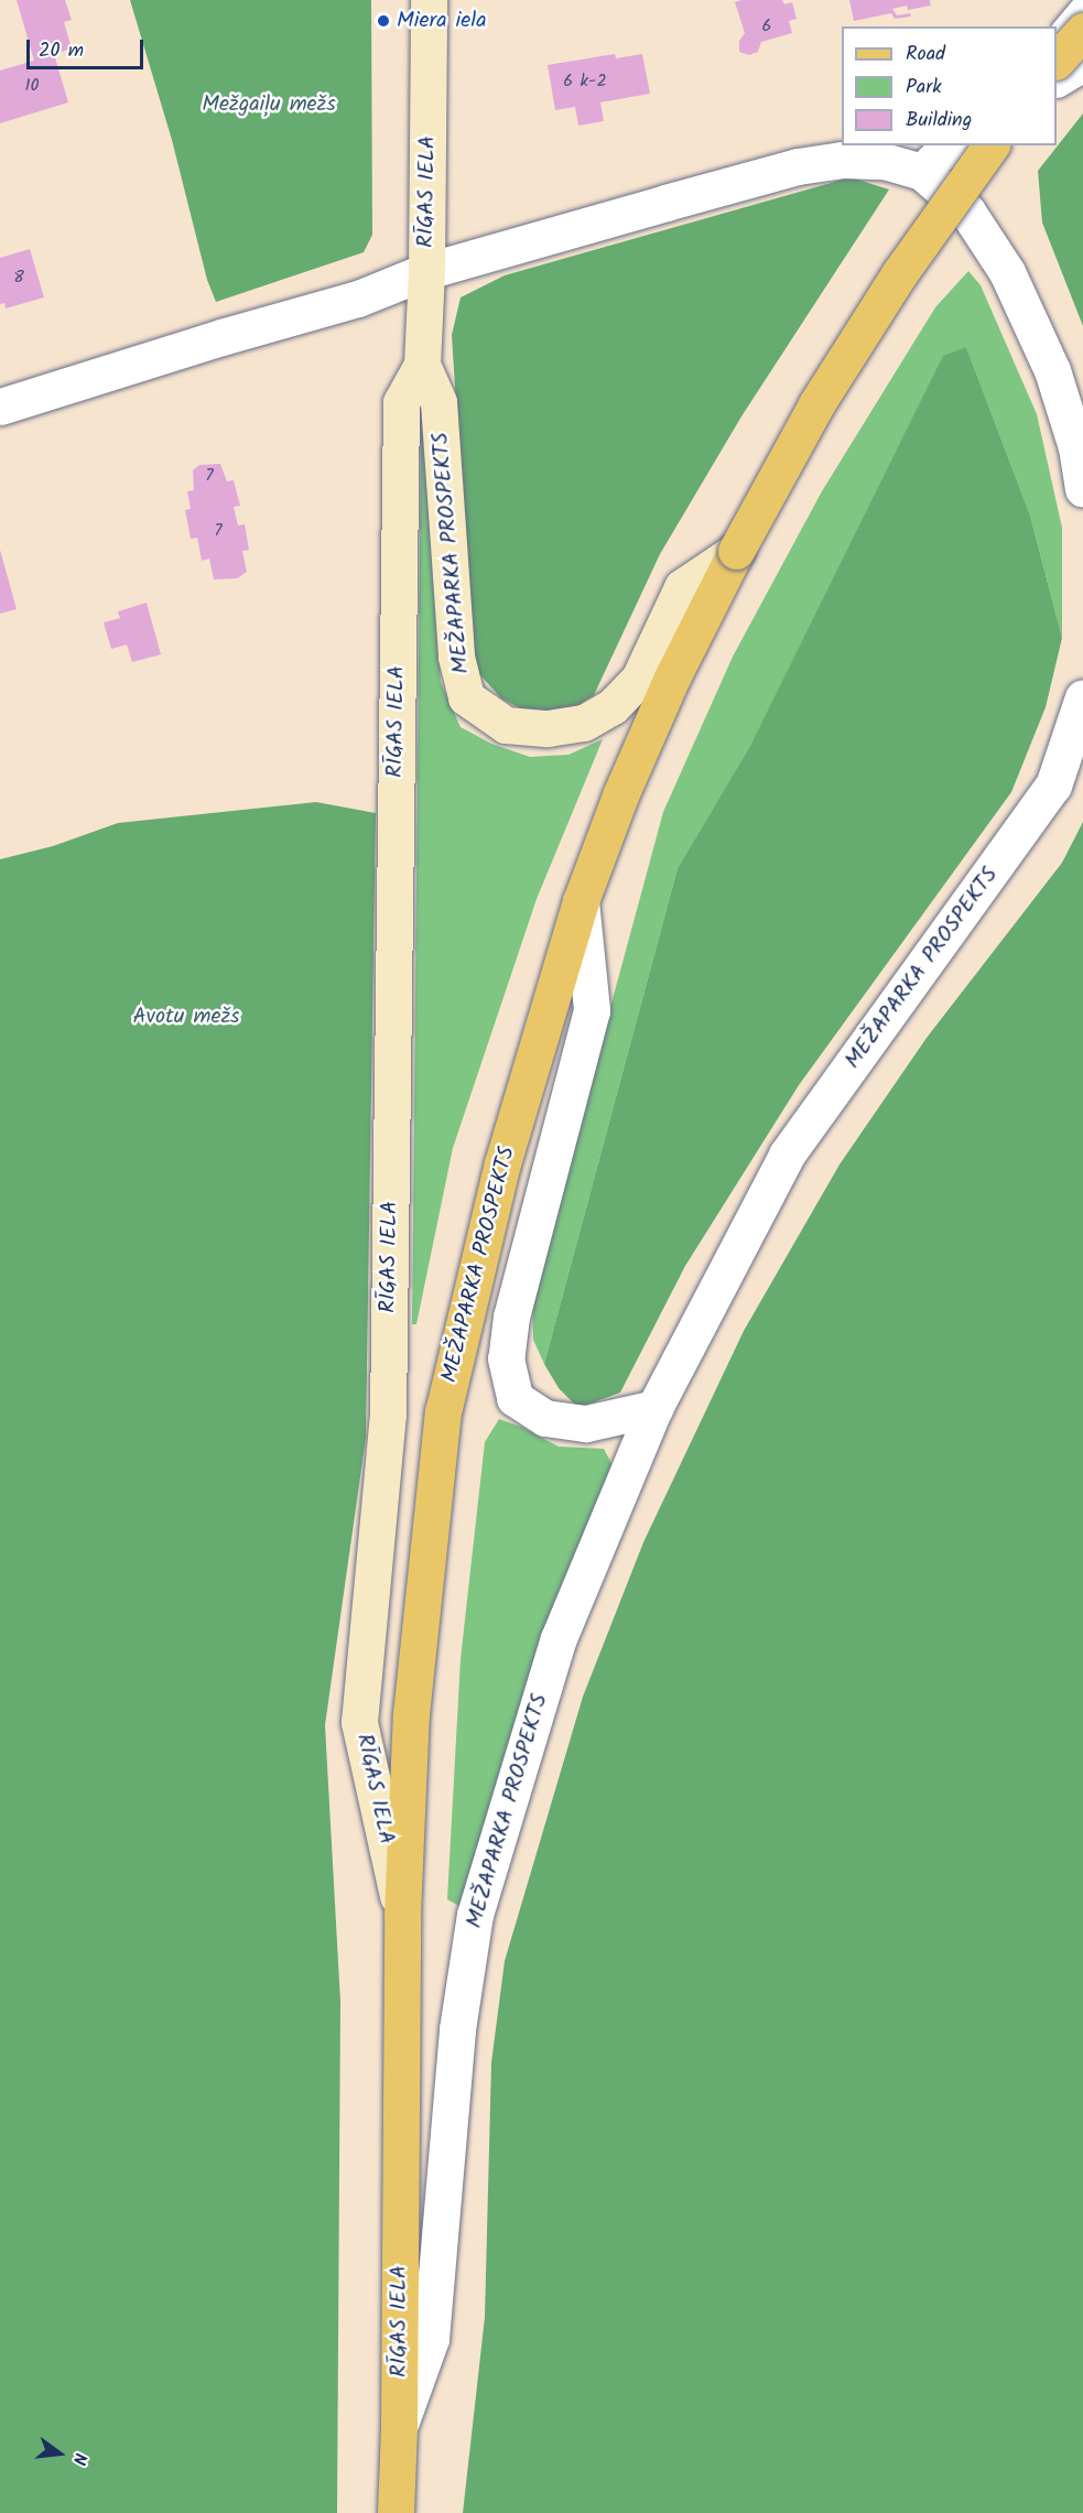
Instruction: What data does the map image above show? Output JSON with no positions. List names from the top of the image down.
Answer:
{
  "streets": {
    "main road": ["RĪGAS IELA", "MEŽAPARKA PROSPEKTS"]
  },
  "crossings": [
    ["RĪGAS IELA", "MEŽAPARKA PROSPEKTS"]
  ],
  "parks": ["Mežgaiļu mežs", "Avotu mežs"],
  "places": ["Miera iela"],
  "house_numbers": [
    "6",
    "6 k-2",
    "10",
    "8",
    "7",
    "7"
  ],
  "legend": ["Road", "Park", "Building"],
  "scale_bar": "20 m",
  "north": "right"
}
